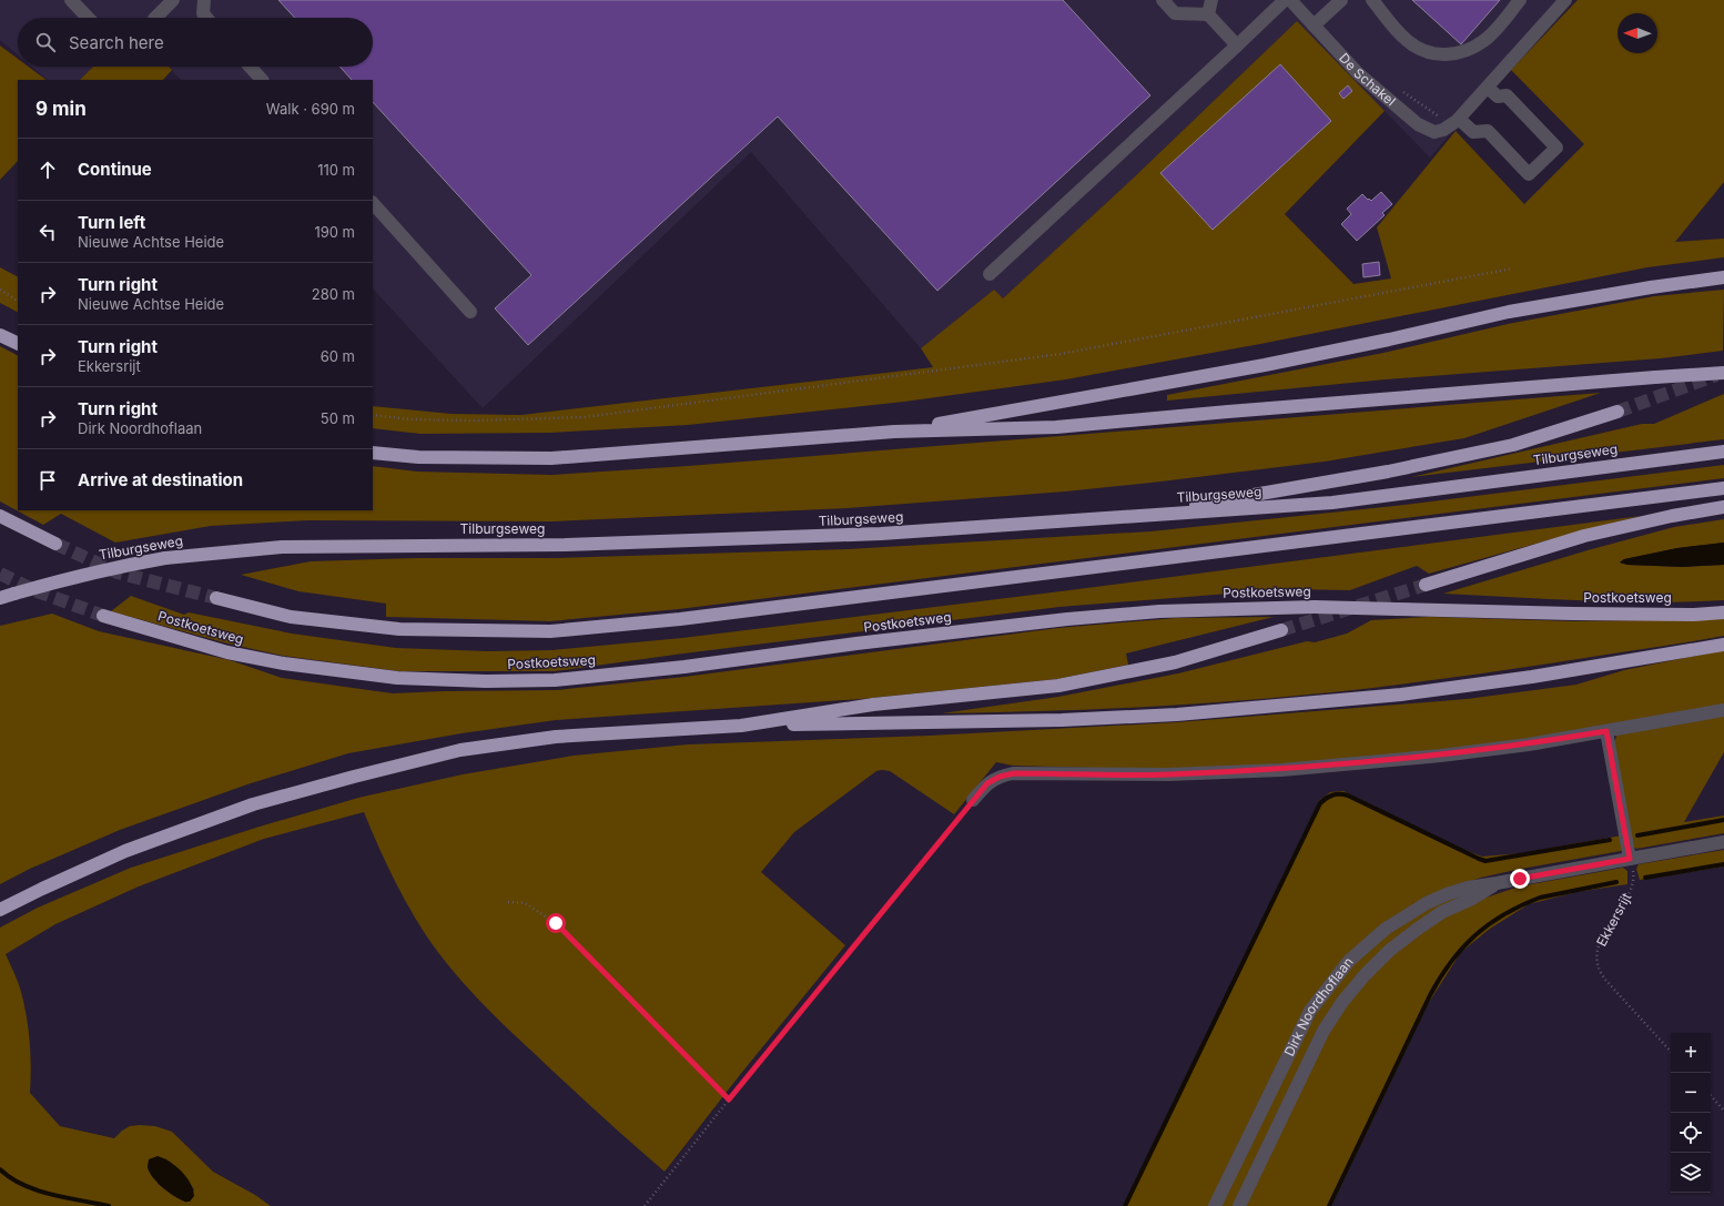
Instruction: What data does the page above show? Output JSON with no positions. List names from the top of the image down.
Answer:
{
  "streets": {
    "highway": ["Tilburgseweg", "Postkoetsweg"],
    "street": ["De Schakel", "Dirk Noordhoflaan"],
    "path": ["Ekkersrijt"]
  },
  "crossings": [
    ["Ekkersrijt", "Dirk Noordhoflaan"]
  ],
  "north": "left",
  "page": {
    "search": "Search here",
    "heading": ["9 min", "Walk · 690 m"],
    "list": [
      ["Continue", "110 m"],
      ["Turn left", "Nieuwe Achtse Heide", "190 m"],
      ["Turn right", "Nieuwe Achtse Heide", "280 m"],
      ["Turn right", "Ekkersrijt", "60 m"],
      ["Turn right", "Dirk Noordhoflaan", "50 m"],
      "Arrive at destination"
    ],
    "map_buttons": ["+", "−"]
  }
}
